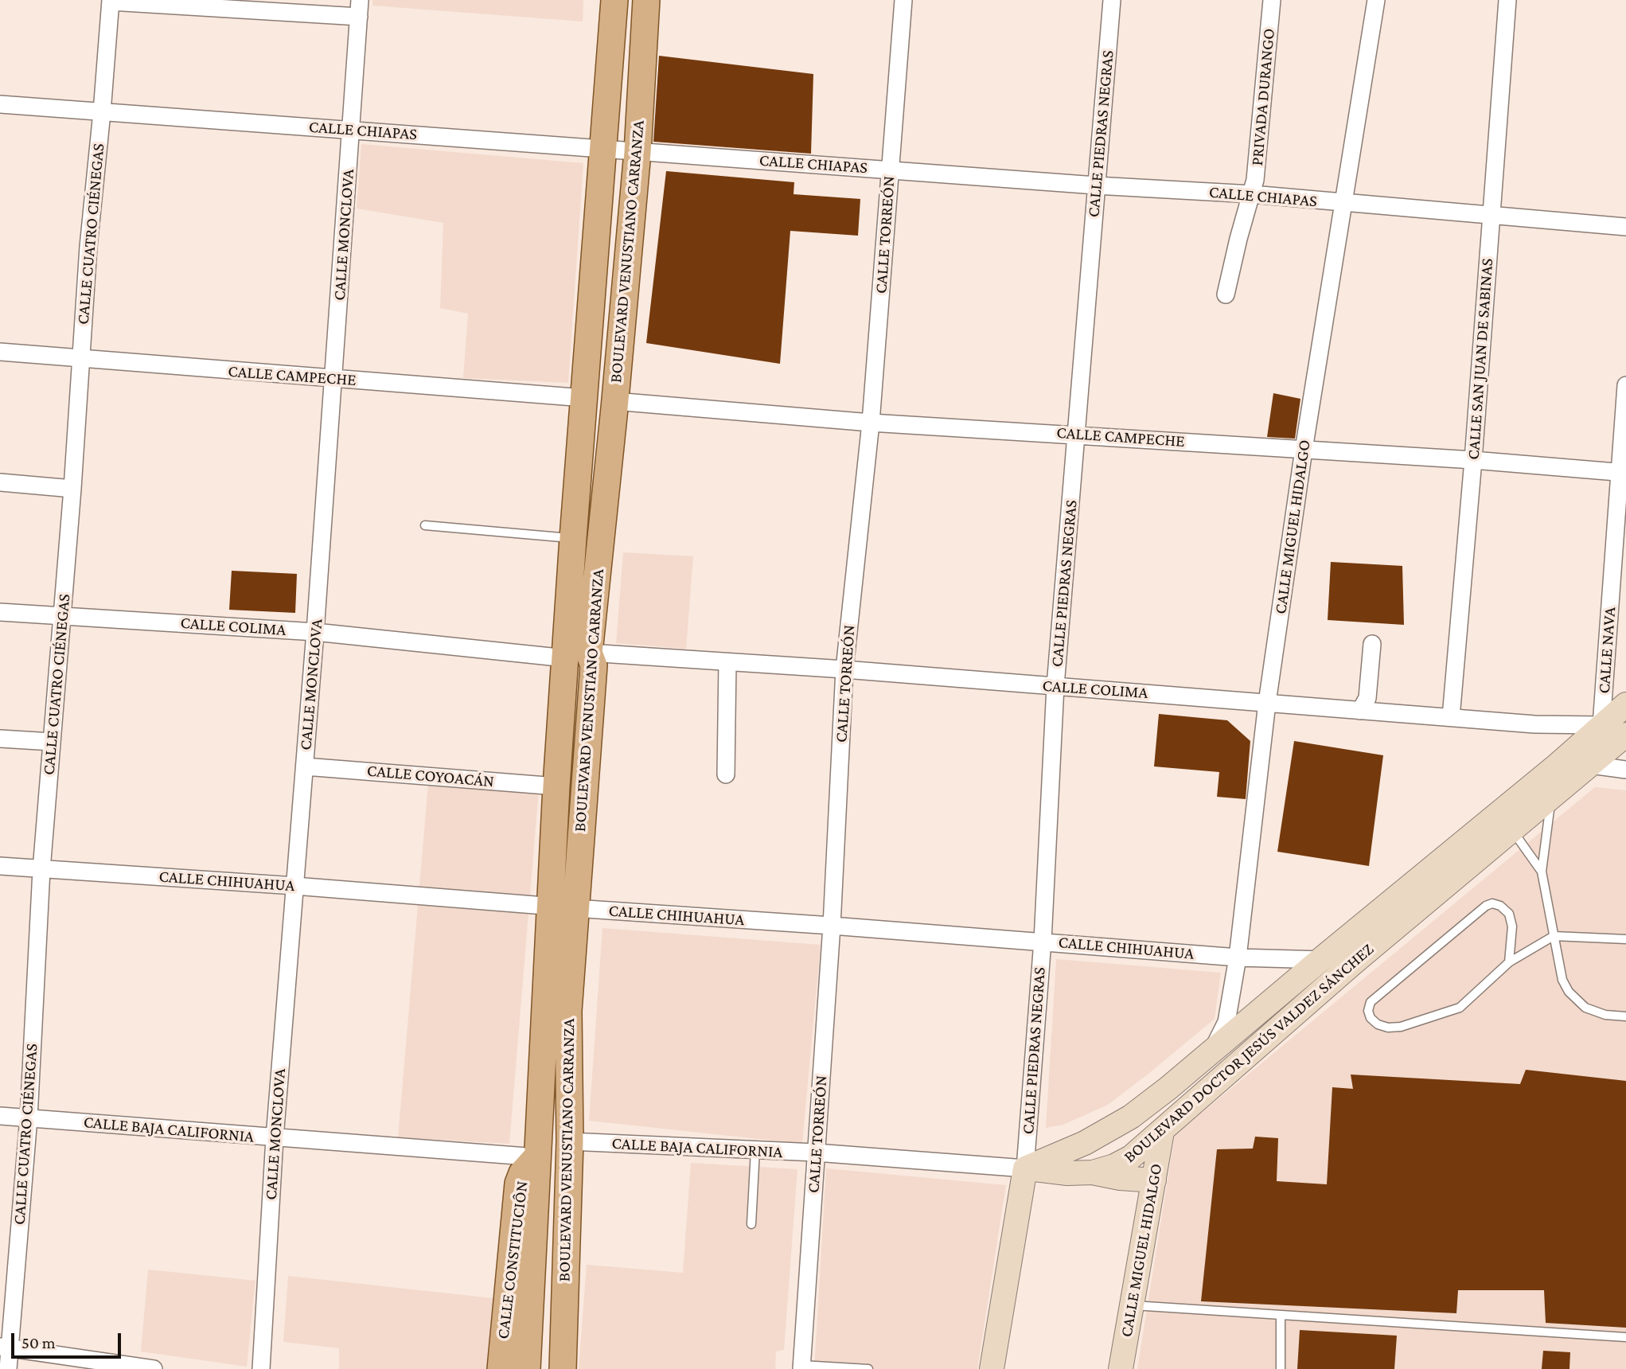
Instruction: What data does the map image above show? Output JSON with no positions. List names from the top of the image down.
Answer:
{
  "streets": {
    "main road": [
      "BOULEVARD VENUSTIANO CARRANZA",
      "CALLE MIGUEL HIDALGO",
      "BOULEVARD DOCTOR JESÚS VALDEZ SÁNCHEZ",
      "CALLE CONSTITUCIÔN"
    ],
    "street": [
      "PRIVADA DURANGO",
      "CALLE CHIAPAS",
      "CALLE PIEDRAS NEGRAS",
      "CALLE CUATRO CIÉNEGAS",
      "CALLE MONCLOVA",
      "CALLE TORREÓN",
      "CALLE SAN JUAN DE SABINAS",
      "CALLE CAMPECHE",
      "CALLE COLIMA",
      "CALLE NAVA",
      "CALLE COYOACÁN",
      "CALLE CHIHUAHUA",
      "CALLE BAJA CALIFORNIA"
    ]
  },
  "crossings": [
    ["PRIVADA DURANGO", "CALLE CHIAPAS"],
    ["CALLE CHIAPAS", "CALLE PIEDRAS NEGRAS"],
    ["CALLE CHIAPAS", "CALLE CUATRO CIÉNEGAS"],
    ["CALLE CHIAPAS", "CALLE MONCLOVA"],
    ["CALLE CHIAPAS", "CALLE TORREÓN"],
    ["CALLE CHIAPAS", "BOULEVARD VENUSTIANO CARRANZA"],
    ["CALLE CHIAPAS", "CALLE SAN JUAN DE SABINAS"],
    ["CALLE CHIAPAS", "CALLE MIGUEL HIDALGO"],
    ["CALLE PIEDRAS NEGRAS", "CALLE CAMPECHE"],
    ["CALLE PIEDRAS NEGRAS", "CALLE COLIMA"],
    ["CALLE PIEDRAS NEGRAS", "CALLE CHIHUAHUA"],
    ["CALLE PIEDRAS NEGRAS", "BOULEVARD DOCTOR JESÚS VALDEZ SÁNCHEZ"],
    ["CALLE PIEDRAS NEGRAS", "CALLE BAJA CALIFORNIA"],
    ["CALLE CUATRO CIÉNEGAS", "CALLE CAMPECHE"],
    ["CALLE CUATRO CIÉNEGAS", "CALLE COLIMA"],
    ["CALLE CUATRO CIÉNEGAS", "CALLE CHIHUAHUA"],
    ["CALLE CUATRO CIÉNEGAS", "CALLE BAJA CALIFORNIA"],
    ["CALLE MONCLOVA", "CALLE CAMPECHE"],
    ["CALLE MONCLOVA", "CALLE COLIMA"],
    ["CALLE MONCLOVA", "CALLE COYOACÁN"],
    ["CALLE MONCLOVA", "CALLE CHIHUAHUA"],
    ["CALLE MONCLOVA", "CALLE BAJA CALIFORNIA"],
    ["CALLE TORREÓN", "CALLE CAMPECHE"],
    ["CALLE TORREÓN", "CALLE COLIMA"],
    ["CALLE TORREÓN", "CALLE CHIHUAHUA"],
    ["CALLE TORREÓN", "CALLE BAJA CALIFORNIA"],
    ["BOULEVARD VENUSTIANO CARRANZA", "CALLE CAMPECHE"],
    ["BOULEVARD VENUSTIANO CARRANZA", "CALLE COLIMA"],
    ["BOULEVARD VENUSTIANO CARRANZA", "CALLE COYOACÁN"],
    ["BOULEVARD VENUSTIANO CARRANZA", "CALLE CHIHUAHUA"],
    ["BOULEVARD VENUSTIANO CARRANZA", "CALLE BAJA CALIFORNIA"],
    ["BOULEVARD VENUSTIANO CARRANZA", "CALLE CONSTITUCIÔN"],
    ["CALLE SAN JUAN DE SABINAS", "CALLE CAMPECHE"],
    ["CALLE SAN JUAN DE SABINAS", "CALLE COLIMA"],
    ["CALLE CAMPECHE", "CALLE MIGUEL HIDALGO"],
    ["CALLE CAMPECHE", "CALLE NAVA"],
    ["CALLE MIGUEL HIDALGO", "CALLE COLIMA"],
    ["CALLE MIGUEL HIDALGO", "CALLE CHIHUAHUA"],
    ["CALLE MIGUEL HIDALGO", "BOULEVARD DOCTOR JESÚS VALDEZ SÁNCHEZ"],
    ["CALLE COLIMA", "CALLE NAVA"],
    ["CALLE COLIMA", "BOULEVARD DOCTOR JESÚS VALDEZ SÁNCHEZ"],
    ["CALLE NAVA", "BOULEVARD DOCTOR JESÚS VALDEZ SÁNCHEZ"],
    ["CALLE CHIHUAHUA", "BOULEVARD DOCTOR JESÚS VALDEZ SÁNCHEZ"],
    ["BOULEVARD DOCTOR JESÚS VALDEZ SÁNCHEZ", "CALLE BAJA CALIFORNIA"],
    ["CALLE BAJA CALIFORNIA", "CALLE CONSTITUCIÔN"]
  ],
  "scale_bar": "50 m"
}
